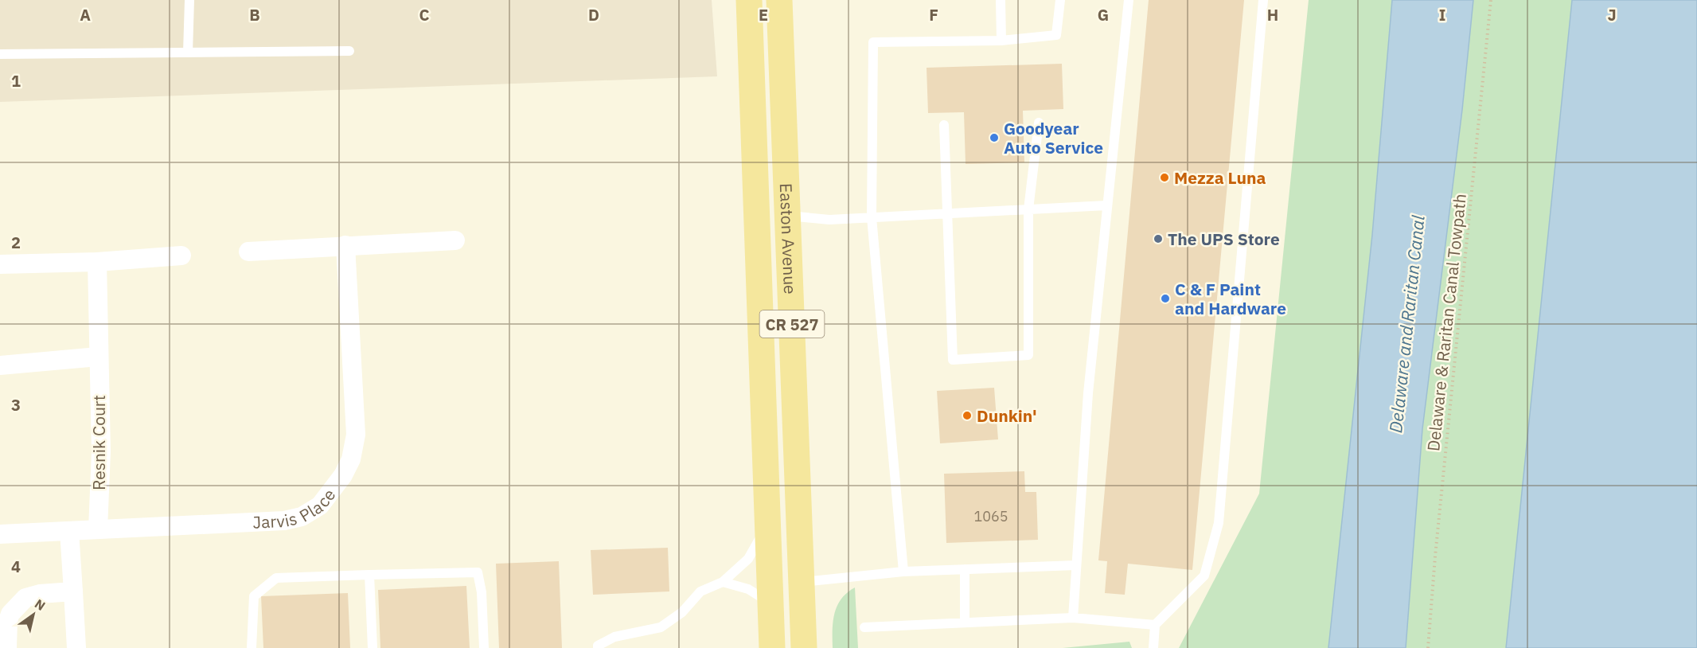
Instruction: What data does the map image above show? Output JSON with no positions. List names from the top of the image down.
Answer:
{
  "streets": {
    "main road": ["Easton Avenue", "CR 527"],
    "street": ["Resnik Court", "Jarvis Place"],
    "path": ["Delaware & Raritan Canal Towpath"]
  },
  "crossings": [
    ["Resnik Court", "Jarvis Place"]
  ],
  "water": ["Delaware and Raritan Canal"],
  "places": [
    "Goodyear Auto Service",
    "Mezza Luna",
    "The UPS Store",
    "C & F Paint and Hardware",
    "Dunkin'"
  ],
  "house_numbers": ["1065"],
  "north": "top right",
  "grid": {
    "columns": [
      "A",
      "B",
      "C",
      "D",
      "E",
      "F",
      "G",
      "H",
      "I",
      "J"
    ],
    "rows": [
      "1",
      "2",
      "3",
      "4"
    ]
  }
}
